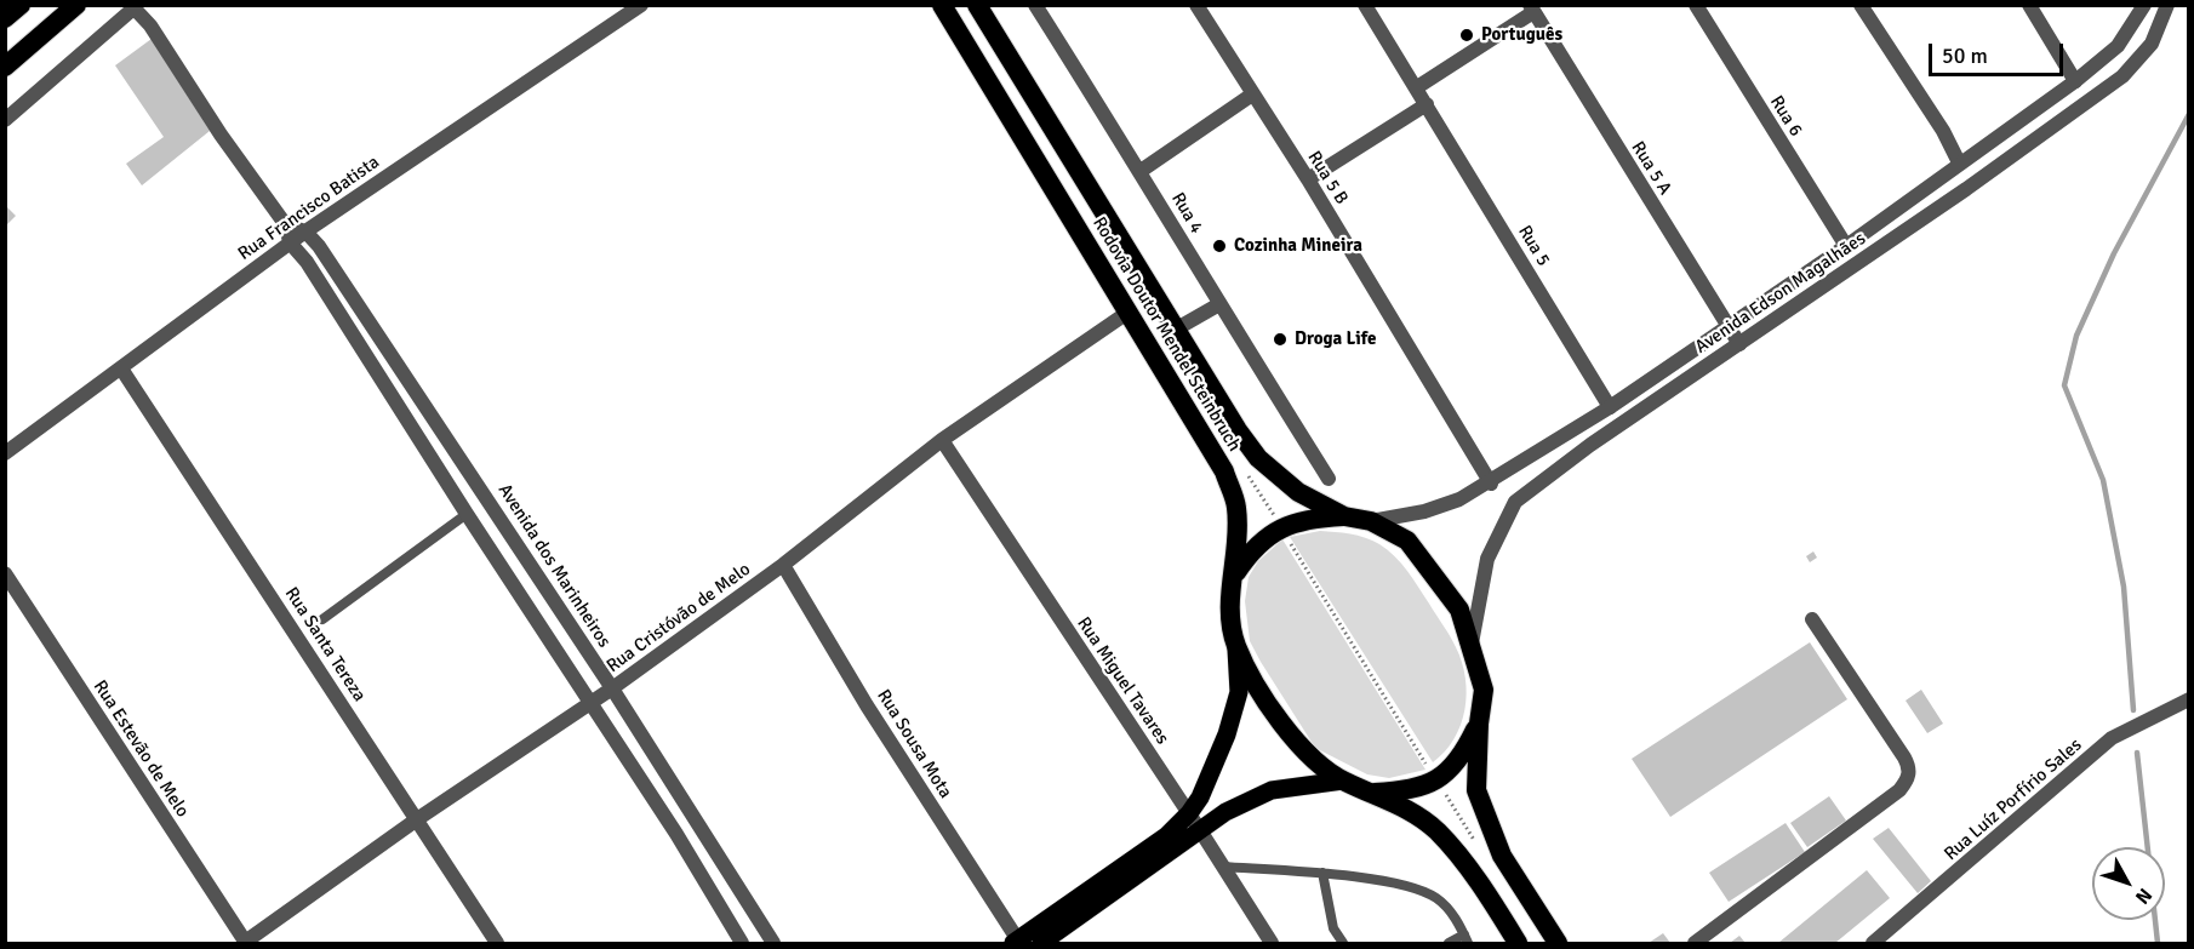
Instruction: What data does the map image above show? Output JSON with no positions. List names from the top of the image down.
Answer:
{
  "streets": {
    "highway": ["Rodovia Doutor Mendel Steinbruch"],
    "street": [
      "Rua 6",
      "Rua 5 A",
      "Rua 5 B",
      "Rua Francisco Batista",
      "Rua 4",
      "Rua 5",
      "Avenida Edson Magalhães",
      "Avenida dos Marinheiros",
      "Rua Cristóvão de Melo",
      "Rua Santa Tereza",
      "Rua Miguel Tavares",
      "Rua Sousa Mota",
      "Rua Estevão de Melo",
      "Rua Luíz Porfírio Sales"
    ]
  },
  "crossings": [
    ["Rua 6", "Avenida Edson Magalhães"],
    ["Rua 5 A", "Avenida Edson Magalhães"],
    ["Rua 5 B", "Avenida Edson Magalhães"],
    ["Rua Francisco Batista", "Avenida dos Marinheiros"],
    ["Rua Francisco Batista", "Rua Santa Tereza"],
    ["Rua 5", "Avenida Edson Magalhães"],
    ["Avenida Edson Magalhães", "Rodovia Doutor Mendel Steinbruch"],
    ["Rodovia Doutor Mendel Steinbruch", "Rua Cristóvão de Melo"],
    ["Avenida dos Marinheiros", "Rua Cristóvão de Melo"],
    ["Rua Cristóvão de Melo", "Rua Santa Tereza"],
    ["Rua Cristóvão de Melo", "Rua Miguel Tavares"],
    ["Rua Cristóvão de Melo", "Rua Sousa Mota"],
    ["Rua Cristóvão de Melo", "Rua Estevão de Melo"]
  ],
  "places": ["Português", "Cozinha Mineira", "Droga Life"],
  "scale_bar": "50 m",
  "north": "bottom right"
}
